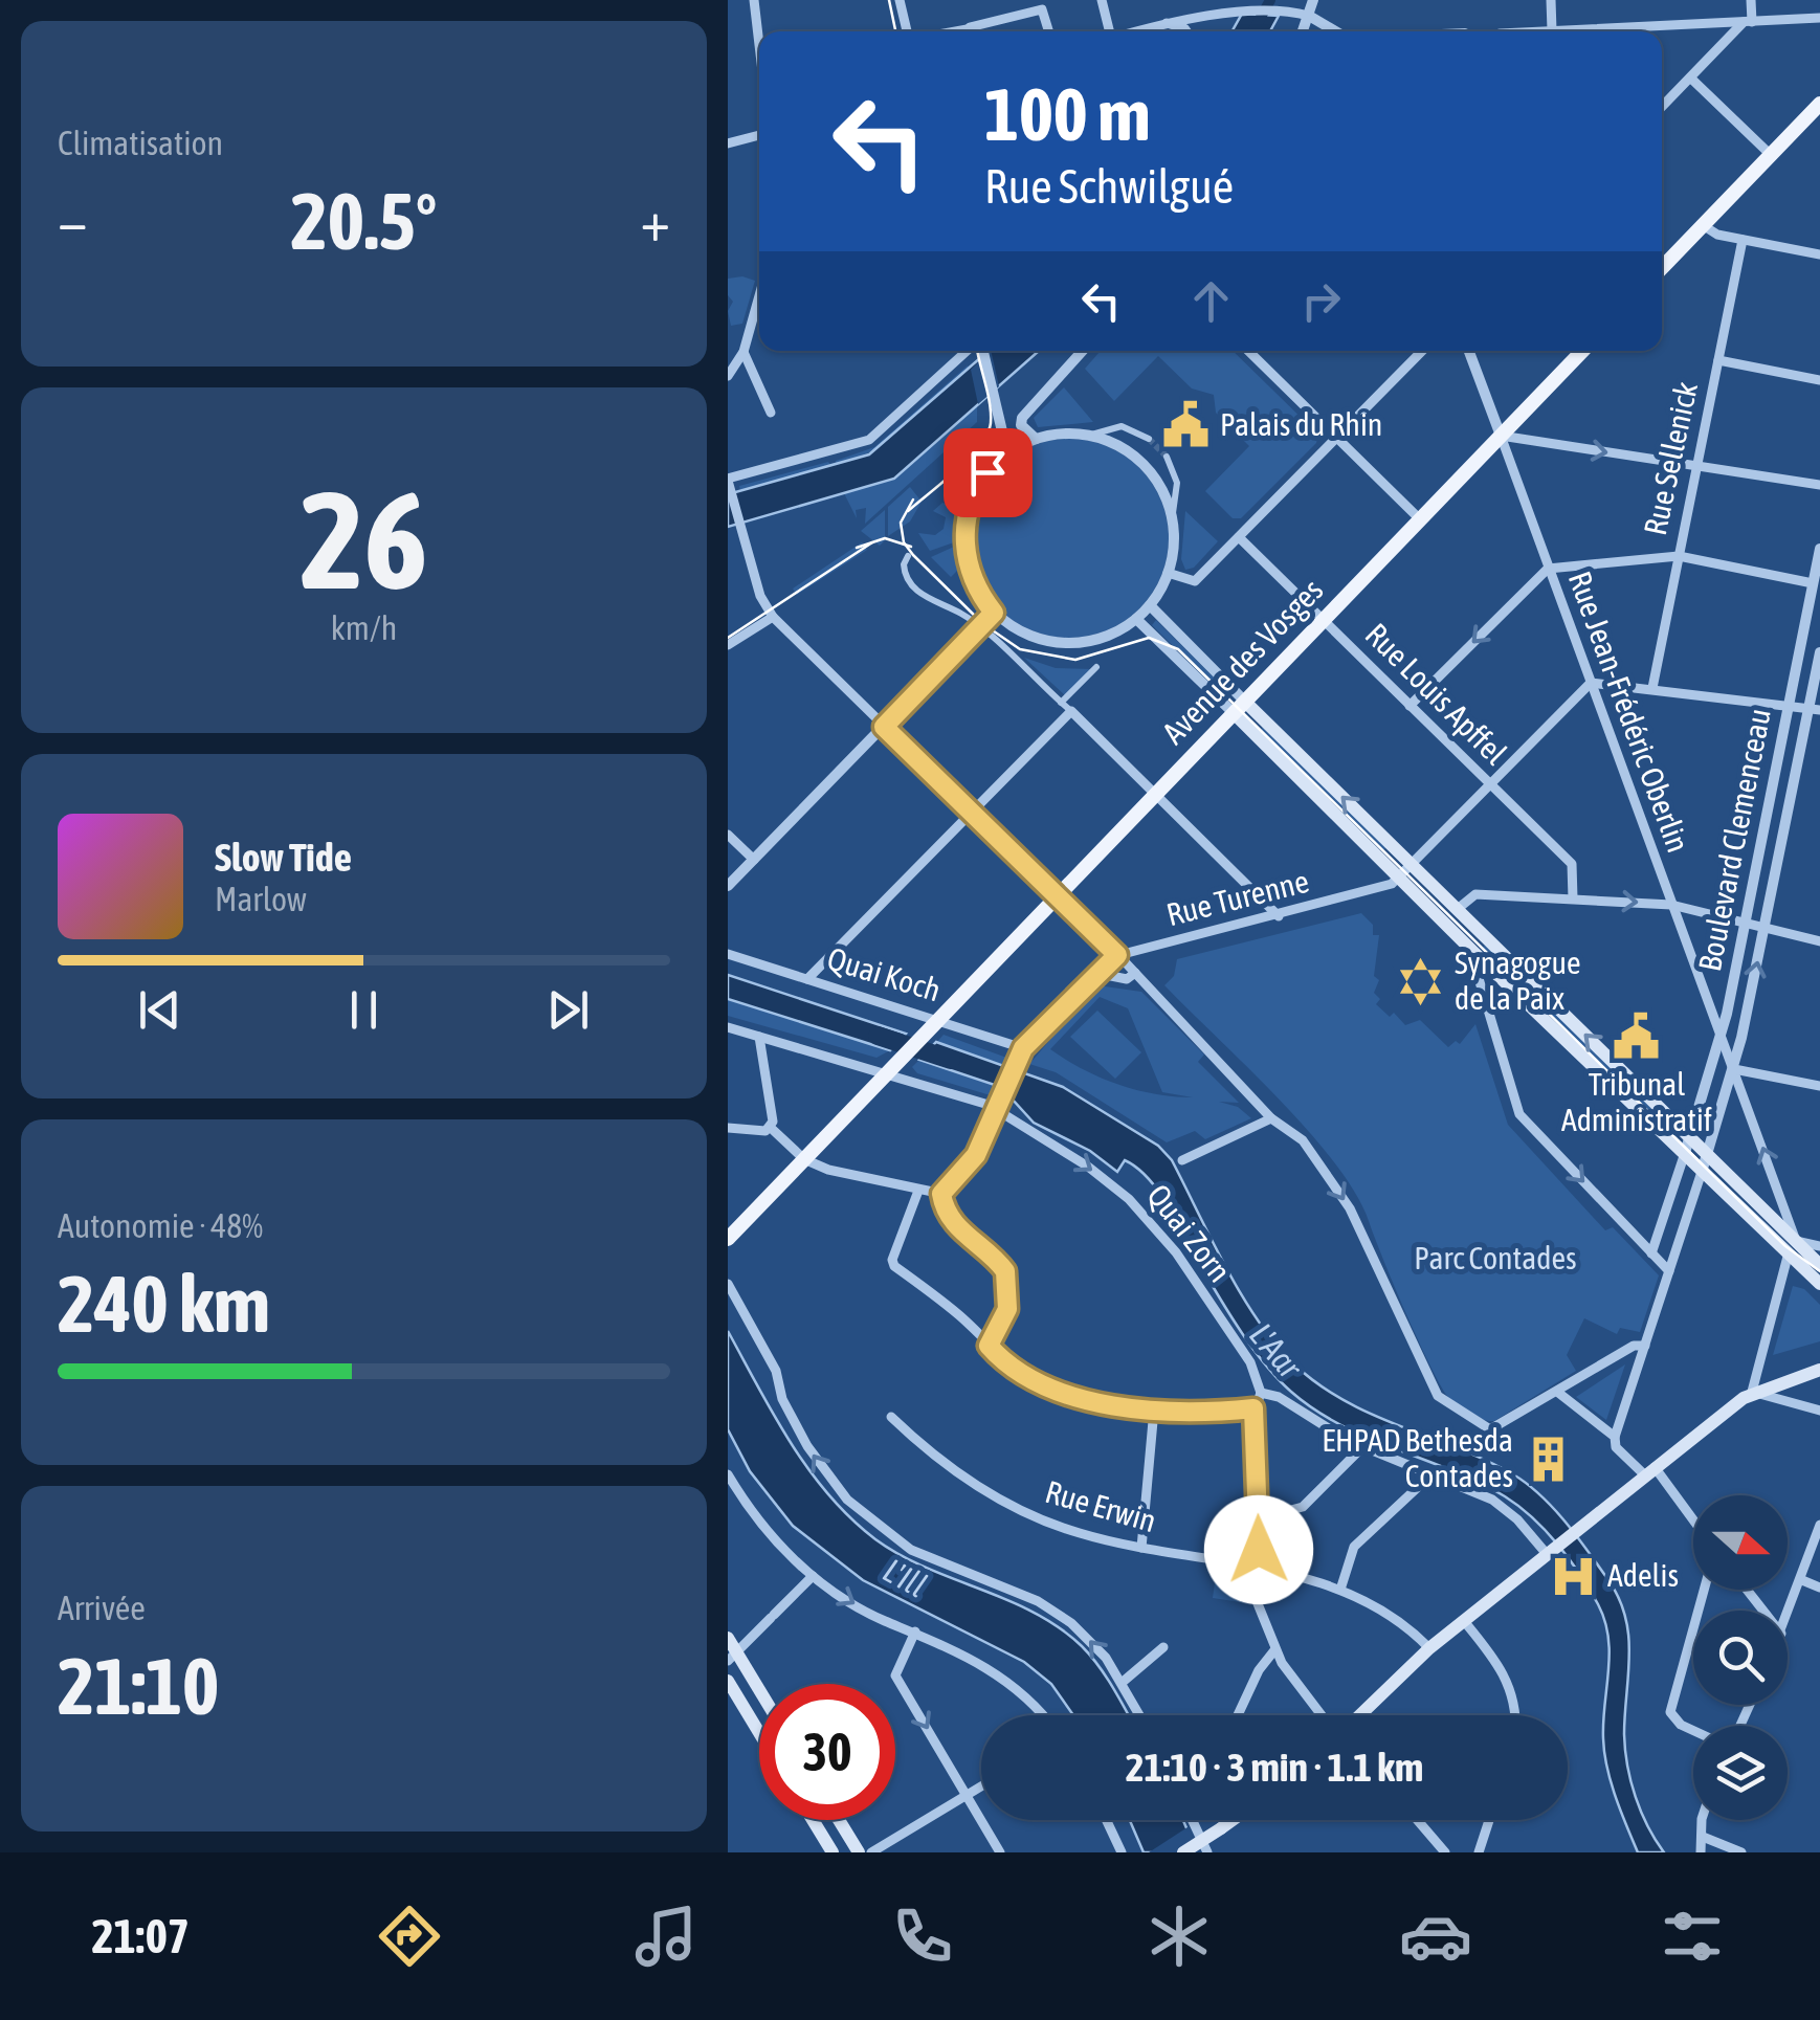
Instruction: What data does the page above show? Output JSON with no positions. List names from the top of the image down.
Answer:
{
  "streets": {
    "main road": ["Avenue des Vosges"],
    "street": [
      "Rue Sellenick",
      "Rue Louis Apffel",
      "Rue Jean-Frédéric Oberlin",
      "Boulevard Clemenceau",
      "Rue Turenne",
      "Quai Koch",
      "Quai Zorn",
      "Rue Erwin"
    ]
  },
  "crossings": [
    ["Avenue des Vosges", "Rue Louis Apffel"],
    ["Avenue des Vosges", "Rue Jean-Frédéric Oberlin"],
    ["Avenue des Vosges", "Quai Koch"],
    ["Avenue des Vosges", "Quai Zorn"],
    ["Rue Jean-Frédéric Oberlin", "Boulevard Clemenceau"],
    ["Rue Turenne", "Quai Koch"],
    ["Rue Turenne", "Quai Zorn"]
  ],
  "one_way": ["Quai Zorn"],
  "water": ["L'Aar", "L'Ill"],
  "parks": ["Parc Contades"],
  "places": {
    "public building": ["Palais du Rhin", "Tribunal Administratif"],
    "synagogue": ["Synagogue de la Paix"],
    "building": ["EHPAD Bethesda Contades"],
    "hospital": ["Adelis"]
  },
  "north": "right",
  "page": {
    "tile": [
      "Climatisation",
      ["26", "km/h"],
      ["Autonomie · 48%", "240 km"],
      ["Arrivée", "21:10"]
    ],
    "turn": ["100 m", "Rue Schwilgué"],
    "heat": ["−", "20.5°", "+"],
    "song": ["Slow Tide", "Marlow"],
    "limit": "30",
    "trip": "21:10 · 3 min · 1.1 km",
    "tabs": "21:07"
  }
}
